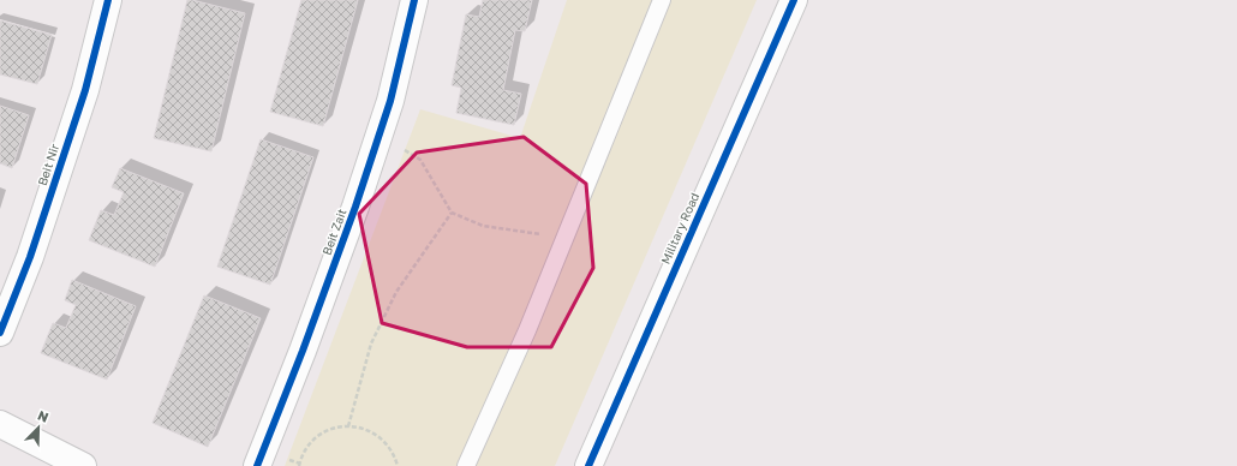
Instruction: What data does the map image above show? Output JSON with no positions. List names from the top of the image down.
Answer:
{
  "streets": {
    "street": ["Beit Nir", "Military Road", "Beit Zait"]
  },
  "north": "top right"
}
